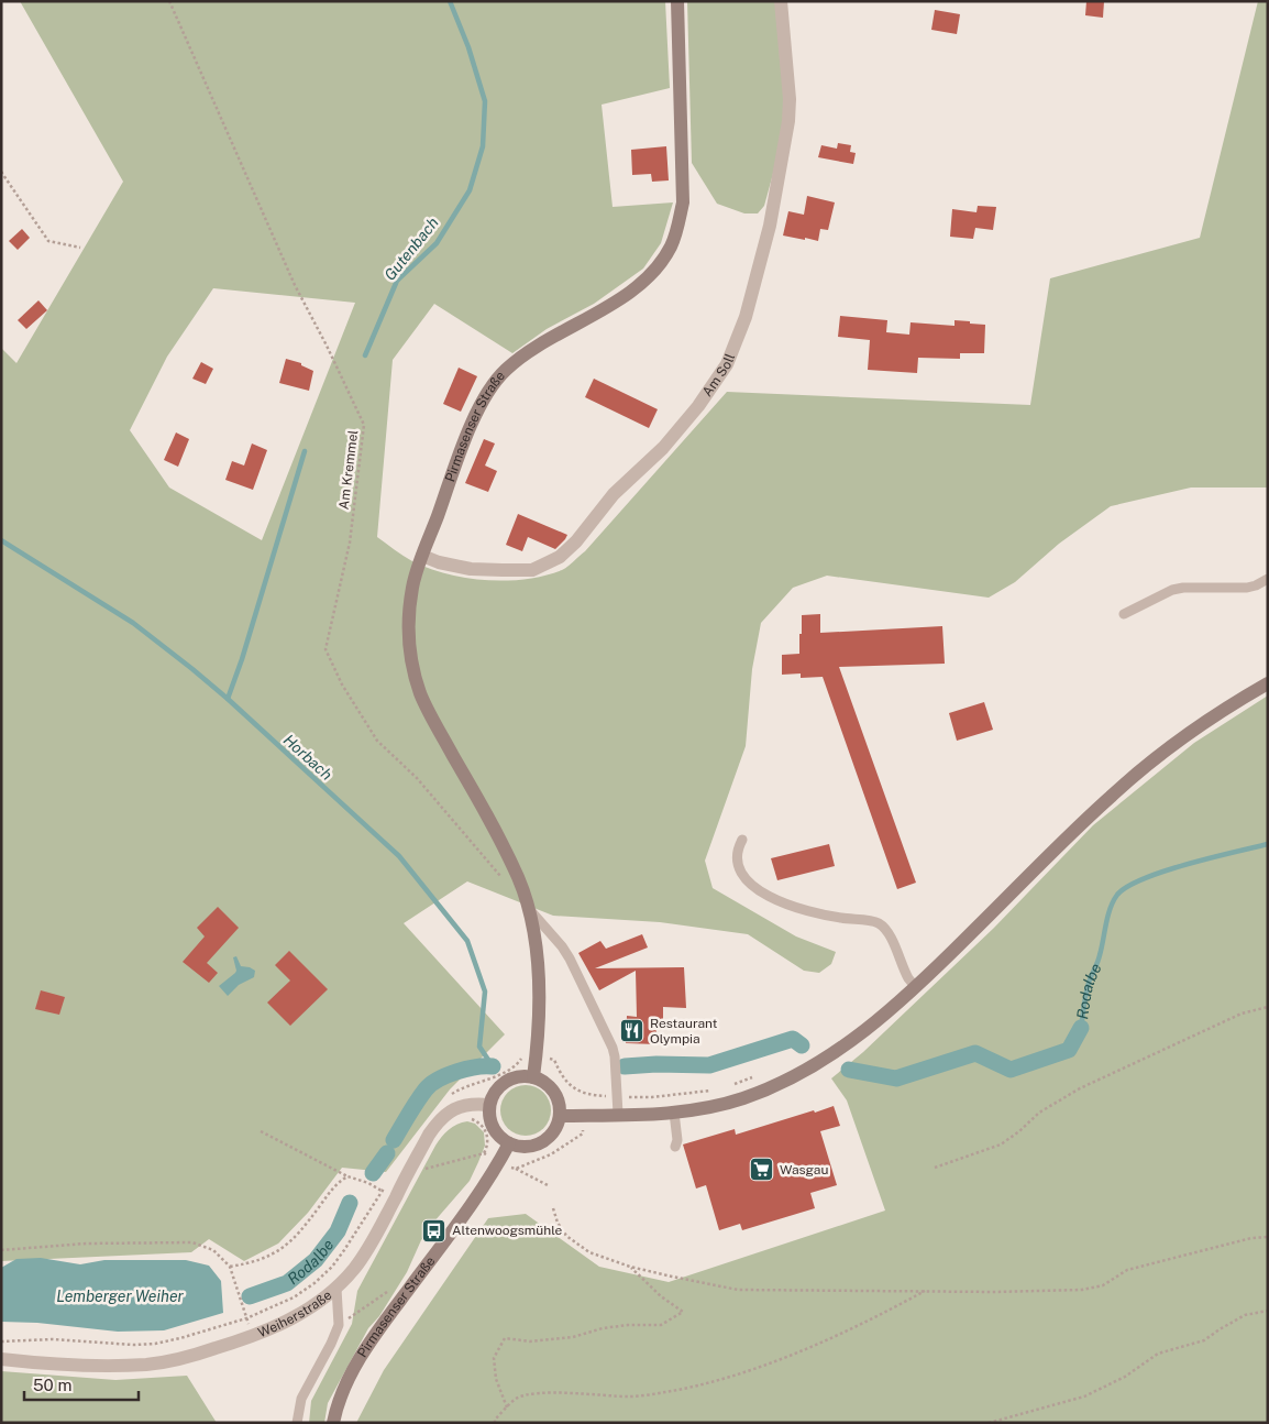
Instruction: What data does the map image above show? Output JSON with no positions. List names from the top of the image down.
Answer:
{
  "streets": {
    "main road": ["Pirmasenser Straße"],
    "street": ["Am Soll", "Weiherstraße"],
    "path": ["Am Kremmel"]
  },
  "crossings": [
    ["Am Soll", "Pirmasenser Straße"],
    ["Pirmasenser Straße", "Weiherstraße"]
  ],
  "water": [
    "Gutenbach",
    "Horbach",
    "Rodalbe",
    "Lemberger Weiher"
  ],
  "places": {
    "restaurant": ["Restaurant Olympia"],
    "supermarket": ["Wasgau"],
    "bus stop": ["Altenwoogsmühle"]
  },
  "scale_bar": "50 m"
}
